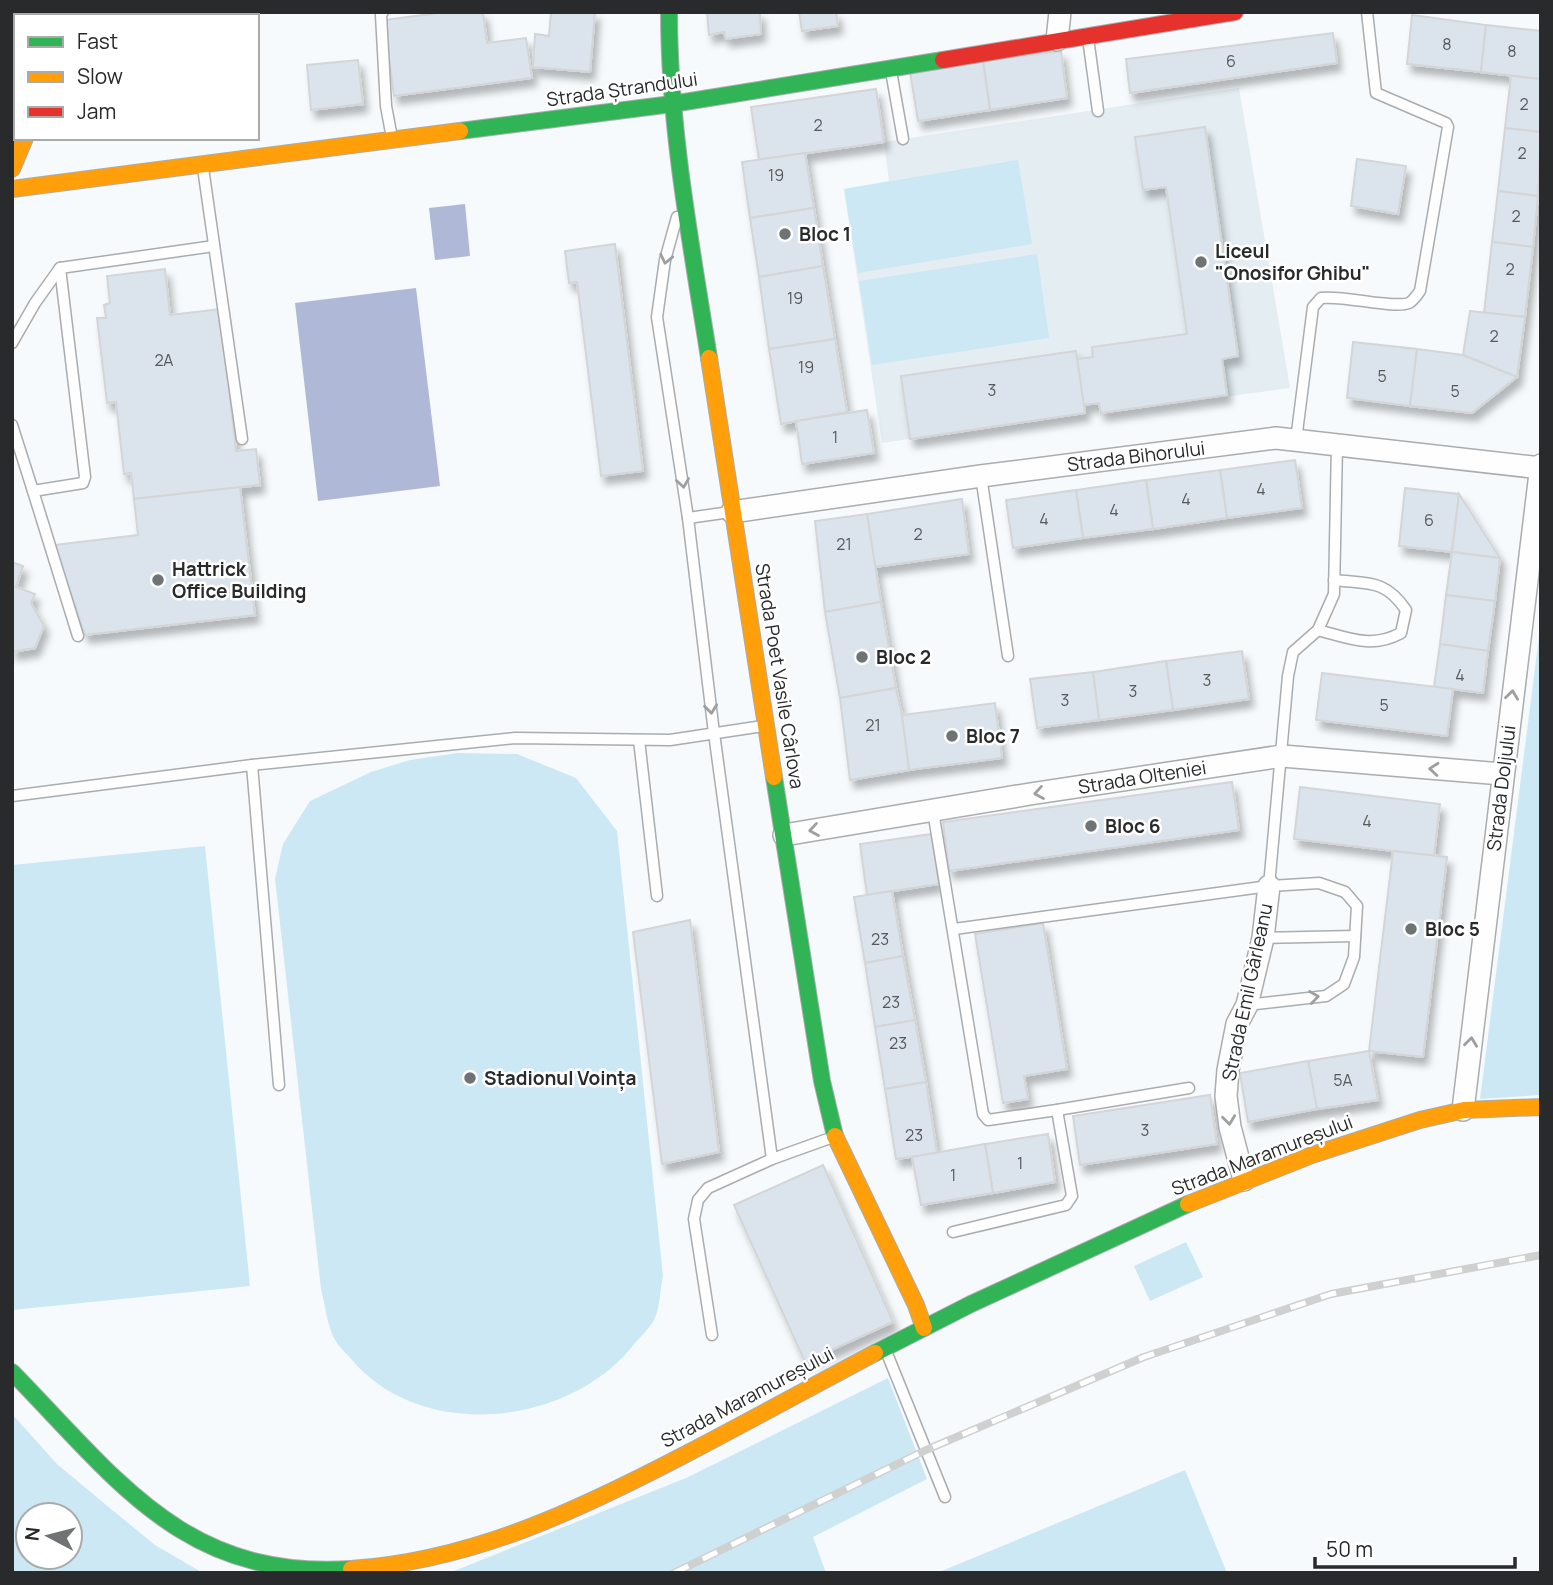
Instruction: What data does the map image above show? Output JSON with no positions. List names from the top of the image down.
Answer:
{
  "streets": {
    "street": [
      "Strada Ștrandului",
      "Strada Bihorului",
      "Strada Poet Vasile Cârlova",
      "Strada Olteniei",
      "Strada Doljului",
      "Strada Emil Gârleanu",
      "Strada Maramureșului"
    ]
  },
  "crossings": [
    ["Strada Ștrandului", "Strada Poet Vasile Cârlova"],
    ["Strada Bihorului", "Strada Poet Vasile Cârlova"],
    ["Strada Bihorului", "Strada Doljului"],
    ["Strada Poet Vasile Cârlova", "Strada Olteniei"],
    ["Strada Poet Vasile Cârlova", "Strada Maramureșului"],
    ["Strada Olteniei", "Strada Doljului"],
    ["Strada Doljului", "Strada Maramureșului"],
    ["Strada Emil Gârleanu", "Strada Maramureșului"]
  ],
  "one_way": ["Strada Olteniei", "Strada Doljului", "Strada Emil Gârleanu"],
  "places": [
    "Bloc 1",
    "Liceul \"Onosifor Ghibu\"",
    "Hattrick Office Building",
    "Bloc 2",
    "Bloc 7",
    "Bloc 6",
    "Bloc 5",
    "Stadionul Voința"
  ],
  "house_numbers": [
    "8",
    "8",
    "6",
    "2",
    "2",
    "2",
    "19",
    "2",
    "2",
    "19",
    "2",
    "2A",
    "19",
    "5",
    "3",
    "5",
    "1",
    "4",
    "4",
    "4",
    "4",
    "6",
    "2",
    "21",
    "4",
    "3",
    "3",
    "3",
    "5",
    "21",
    "4",
    "23",
    "23",
    "23",
    "5A",
    "3",
    "23",
    "1",
    "1"
  ],
  "legend": ["Fast", "Slow", "Jam"],
  "scale_bar": "50 m",
  "north": "left"
}
